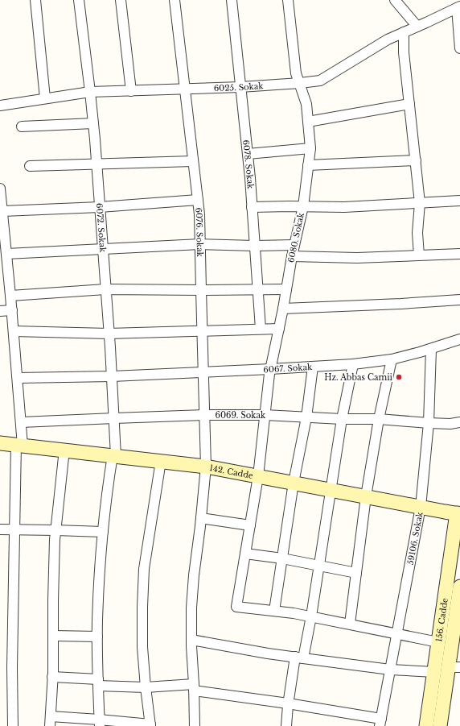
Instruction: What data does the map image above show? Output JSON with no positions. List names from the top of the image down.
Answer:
{
  "streets": {
    "street": [
      "6025. Sokak",
      "6078. Sokak",
      "6072. Sokak",
      "6076. Sokak",
      "6080. Sokak",
      "6067. Sokak",
      "6069. Sokak",
      "142. Cadde",
      "59106. Sokak",
      "156. Cadde"
    ]
  },
  "crossings": [
    ["6025. Sokak", "6078. Sokak"],
    ["6025. Sokak", "6072. Sokak"],
    ["6025. Sokak", "6076. Sokak"],
    ["6025. Sokak", "6080. Sokak"],
    ["6072. Sokak", "6067. Sokak"],
    ["6072. Sokak", "6069. Sokak"],
    ["6072. Sokak", "142. Cadde"],
    ["6076. Sokak", "6067. Sokak"],
    ["6076. Sokak", "6069. Sokak"],
    ["6076. Sokak", "142. Cadde"],
    ["6080. Sokak", "6067. Sokak"],
    ["6080. Sokak", "6069. Sokak"],
    ["6080. Sokak", "142. Cadde"],
    ["6067. Sokak", "59106. Sokak"],
    ["6069. Sokak", "59106. Sokak"],
    ["142. Cadde", "59106. Sokak"],
    ["142. Cadde", "156. Cadde"]
  ],
  "places": ["Hz. Abbas Camii"]
}
